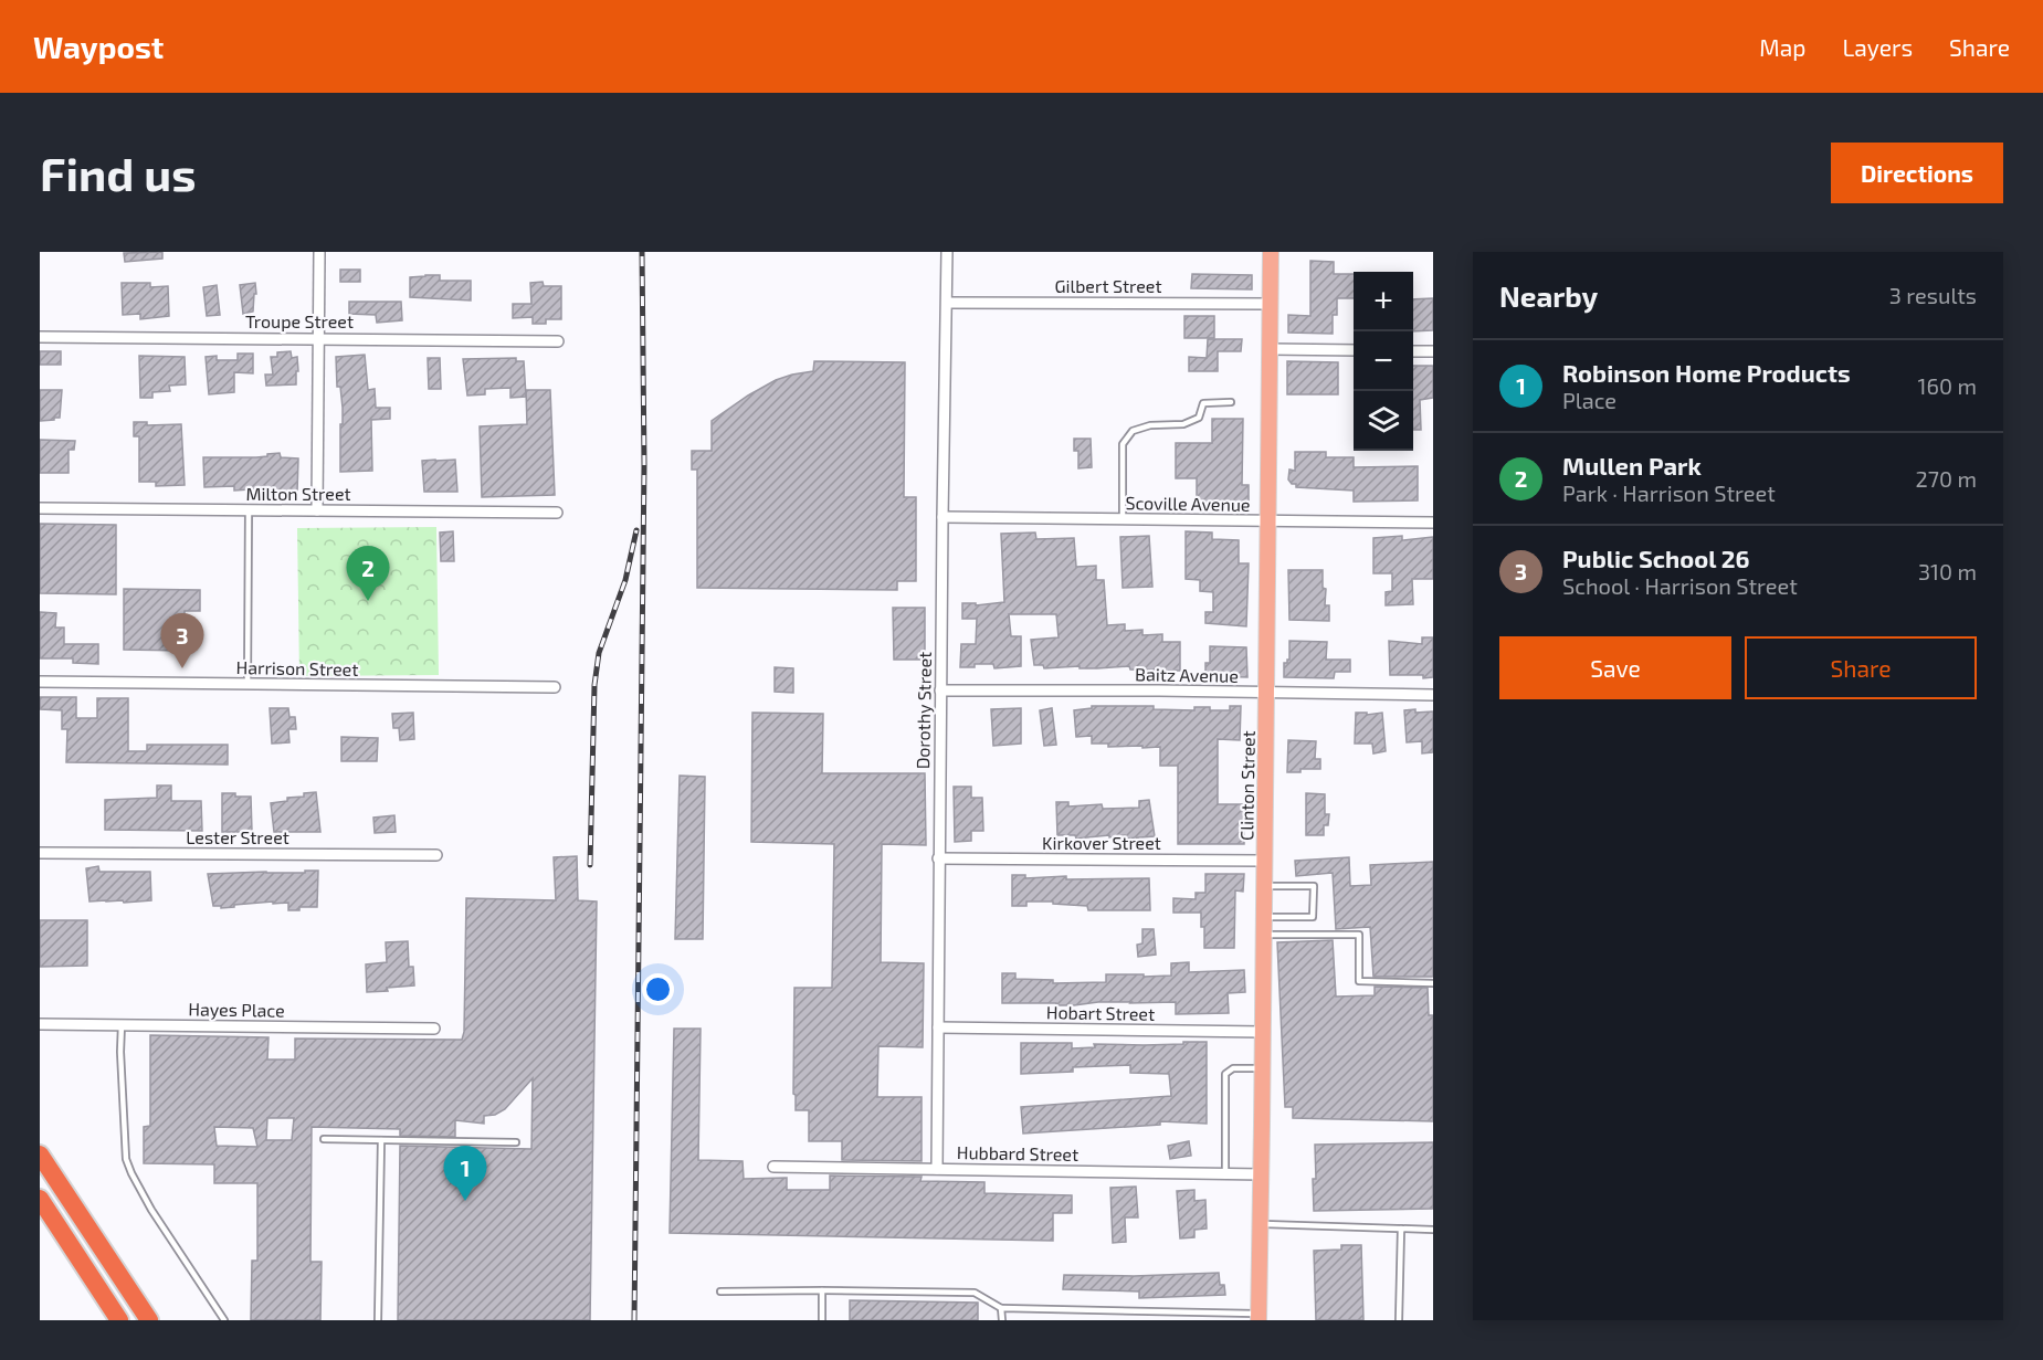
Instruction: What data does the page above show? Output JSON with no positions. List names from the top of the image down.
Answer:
{
  "streets": {
    "main road": ["Clinton Street"],
    "street": [
      "Gilbert Street",
      "Troupe Street",
      "Milton Street",
      "Scoville Avenue",
      "Harrison Street",
      "Baitz Avenue",
      "Dorothy Street",
      "Lester Street",
      "Kirkover Street",
      "Hayes Place",
      "Hobart Street",
      "Hubbard Street"
    ]
  },
  "crossings": [
    ["Gilbert Street", "Dorothy Street"],
    ["Gilbert Street", "Clinton Street"],
    ["Scoville Avenue", "Dorothy Street"],
    ["Scoville Avenue", "Clinton Street"],
    ["Baitz Avenue", "Dorothy Street"],
    ["Baitz Avenue", "Clinton Street"],
    ["Dorothy Street", "Kirkover Street"],
    ["Dorothy Street", "Hobart Street"],
    ["Dorothy Street", "Hubbard Street"],
    ["Clinton Street", "Kirkover Street"],
    ["Clinton Street", "Hobart Street"],
    ["Clinton Street", "Hubbard Street"]
  ],
  "page": {
    "header": "Waypost",
    "nav": ["Map", "Layers", "Share"],
    "buttons": [
      "Directions",
      ["Save", "Share"]
    ],
    "title": "Find us",
    "heading": ["Nearby", "3 results"],
    "map_buttons": ["+", "−"],
    "list": [
      {
        "mark": "1",
        "name": "Robinson Home Products",
        "note": "Place",
        "value": "160 m"
      },
      {
        "mark": "2",
        "name": "Mullen Park",
        "note": "Park · Harrison Street",
        "value": "270 m"
      },
      {
        "mark": "3",
        "name": "Public School 26",
        "note": "School · Harrison Street",
        "value": "310 m"
      }
    ],
    "pins": ["2", "3", "1"]
  }
}
